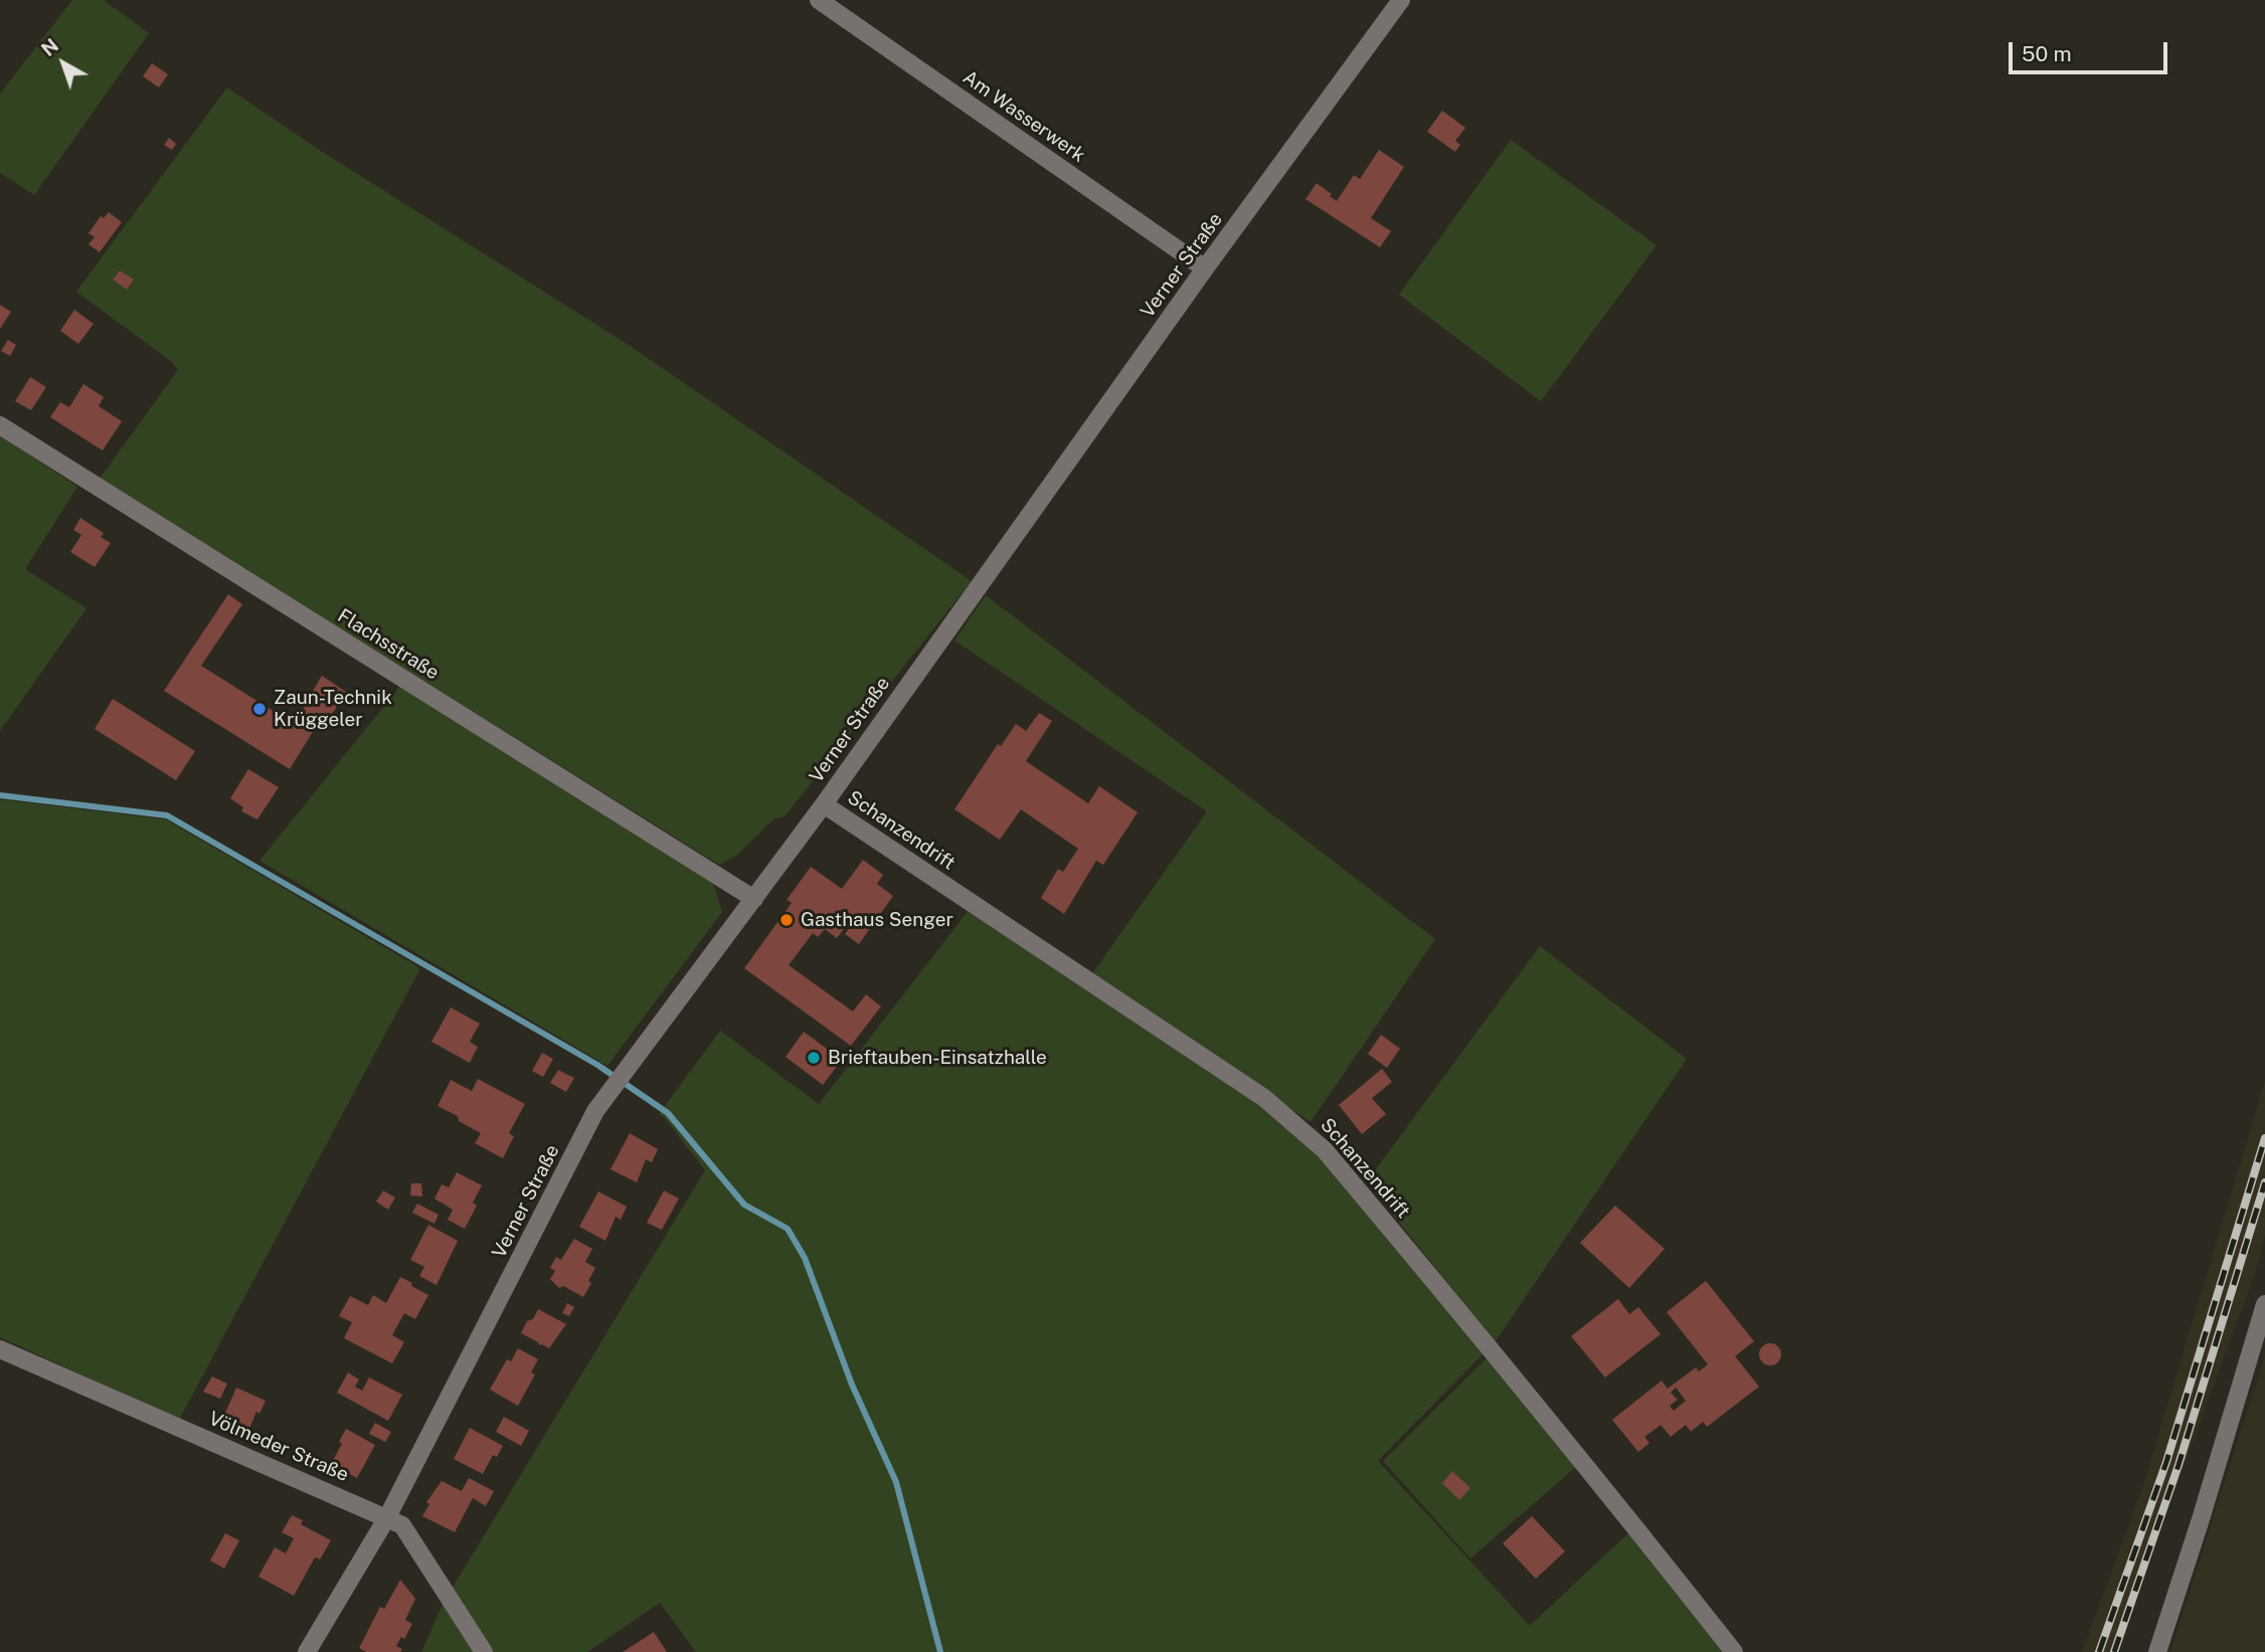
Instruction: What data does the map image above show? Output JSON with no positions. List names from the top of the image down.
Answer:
{
  "streets": {
    "street": [
      "Am Wasserwerk",
      "Verner Straße",
      "Flachsstraße",
      "Schanzendrift",
      "Völmeder Straße"
    ]
  },
  "crossings": [
    ["Am Wasserwerk", "Verner Straße"],
    ["Verner Straße", "Flachsstraße"],
    ["Verner Straße", "Schanzendrift"],
    ["Verner Straße", "Völmeder Straße"]
  ],
  "places": ["Zaun-Technik Krüggeler", "Gasthaus Senger", "Brieftauben-Einsatzhalle"],
  "scale_bar": "50 m",
  "north": "top left"
}
